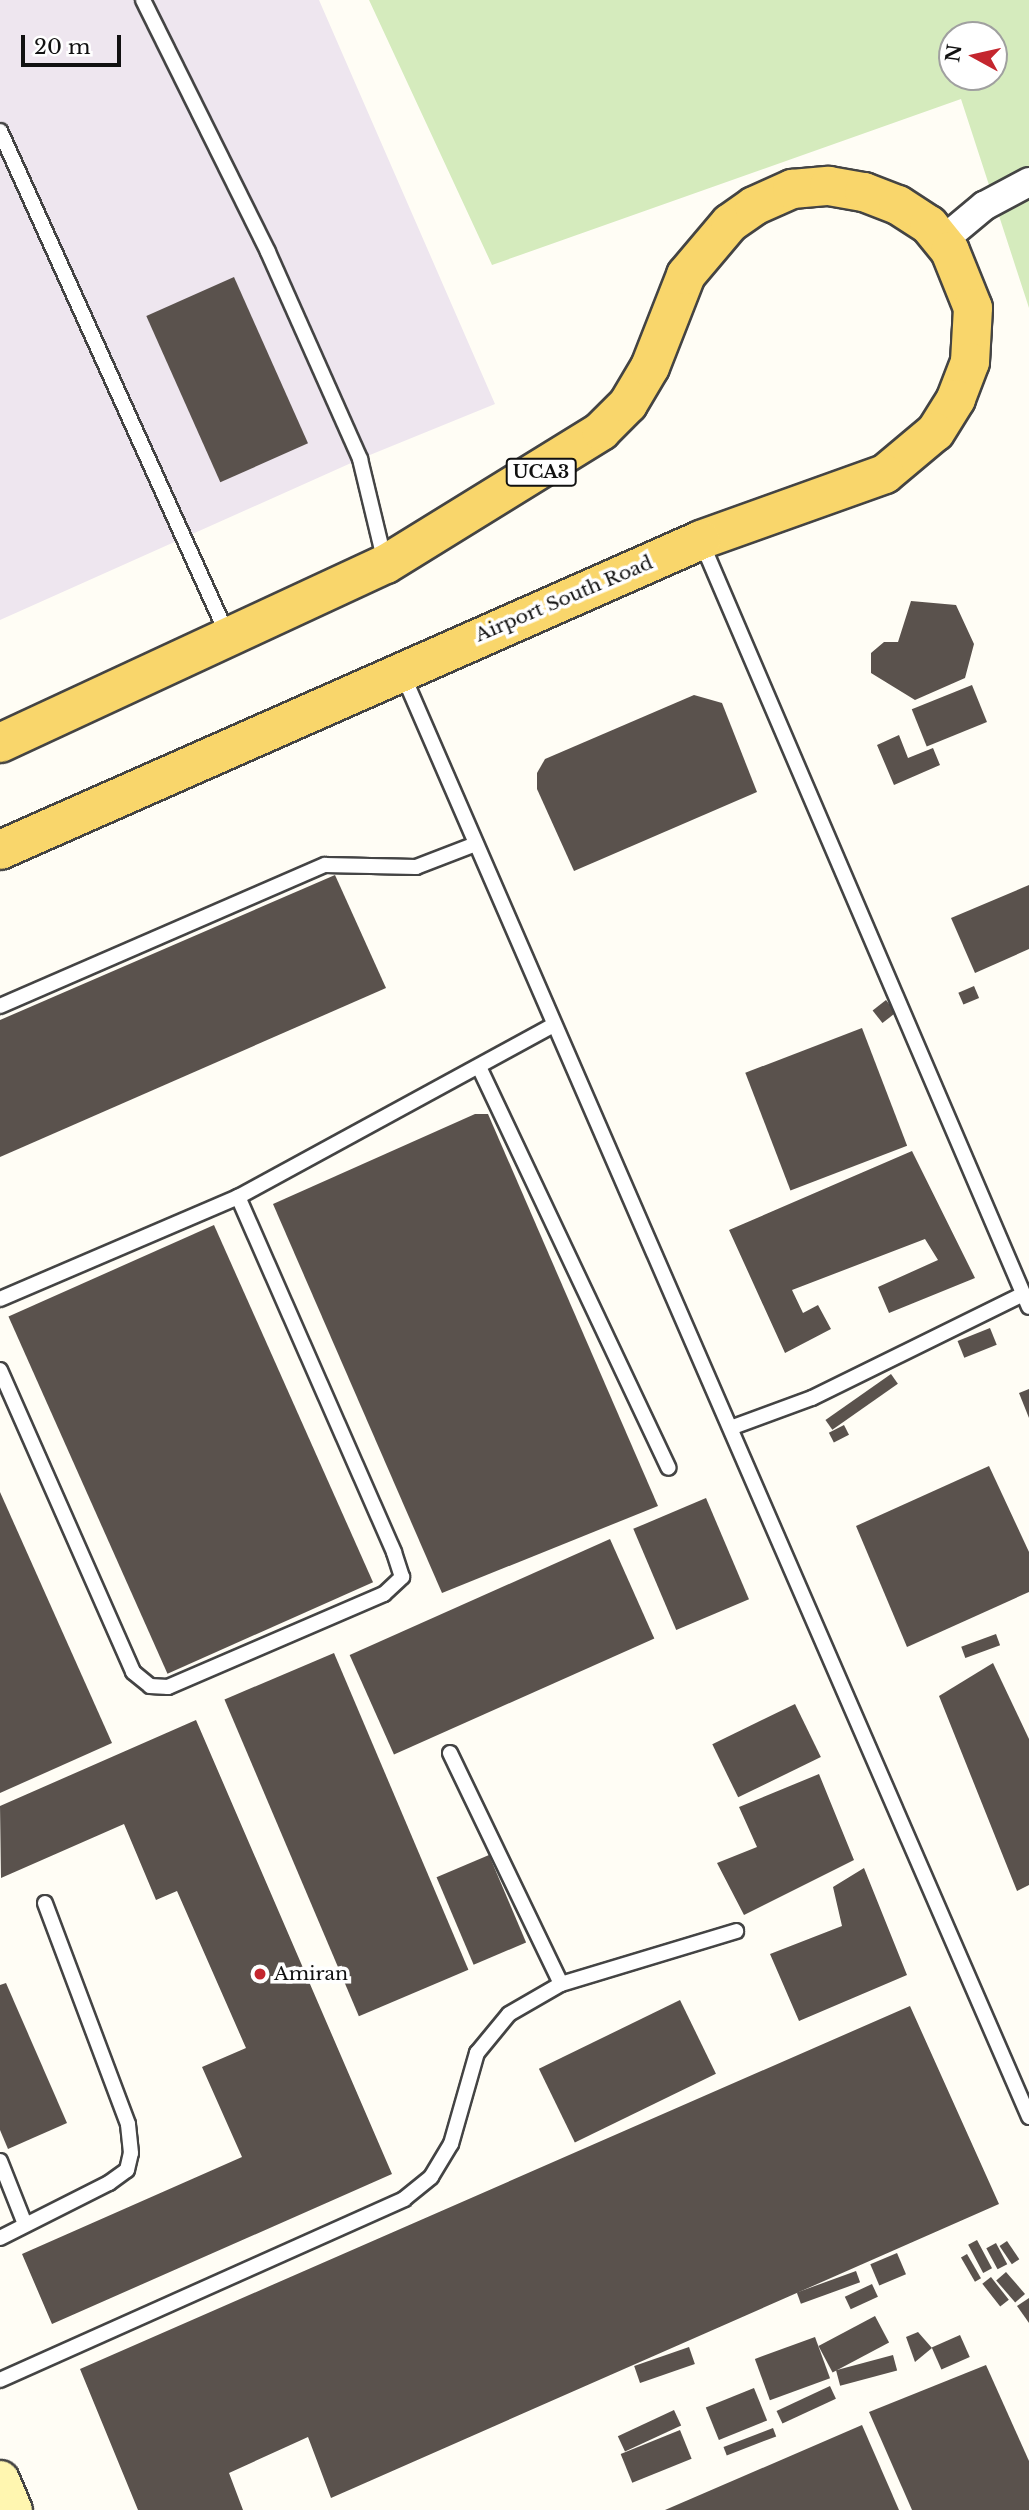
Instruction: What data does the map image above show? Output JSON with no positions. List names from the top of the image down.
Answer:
{
  "streets": {
    "main road": ["UCA3", "Airport South Road"]
  },
  "places": ["Amiran"],
  "scale_bar": "20 m",
  "north": "left"
}
